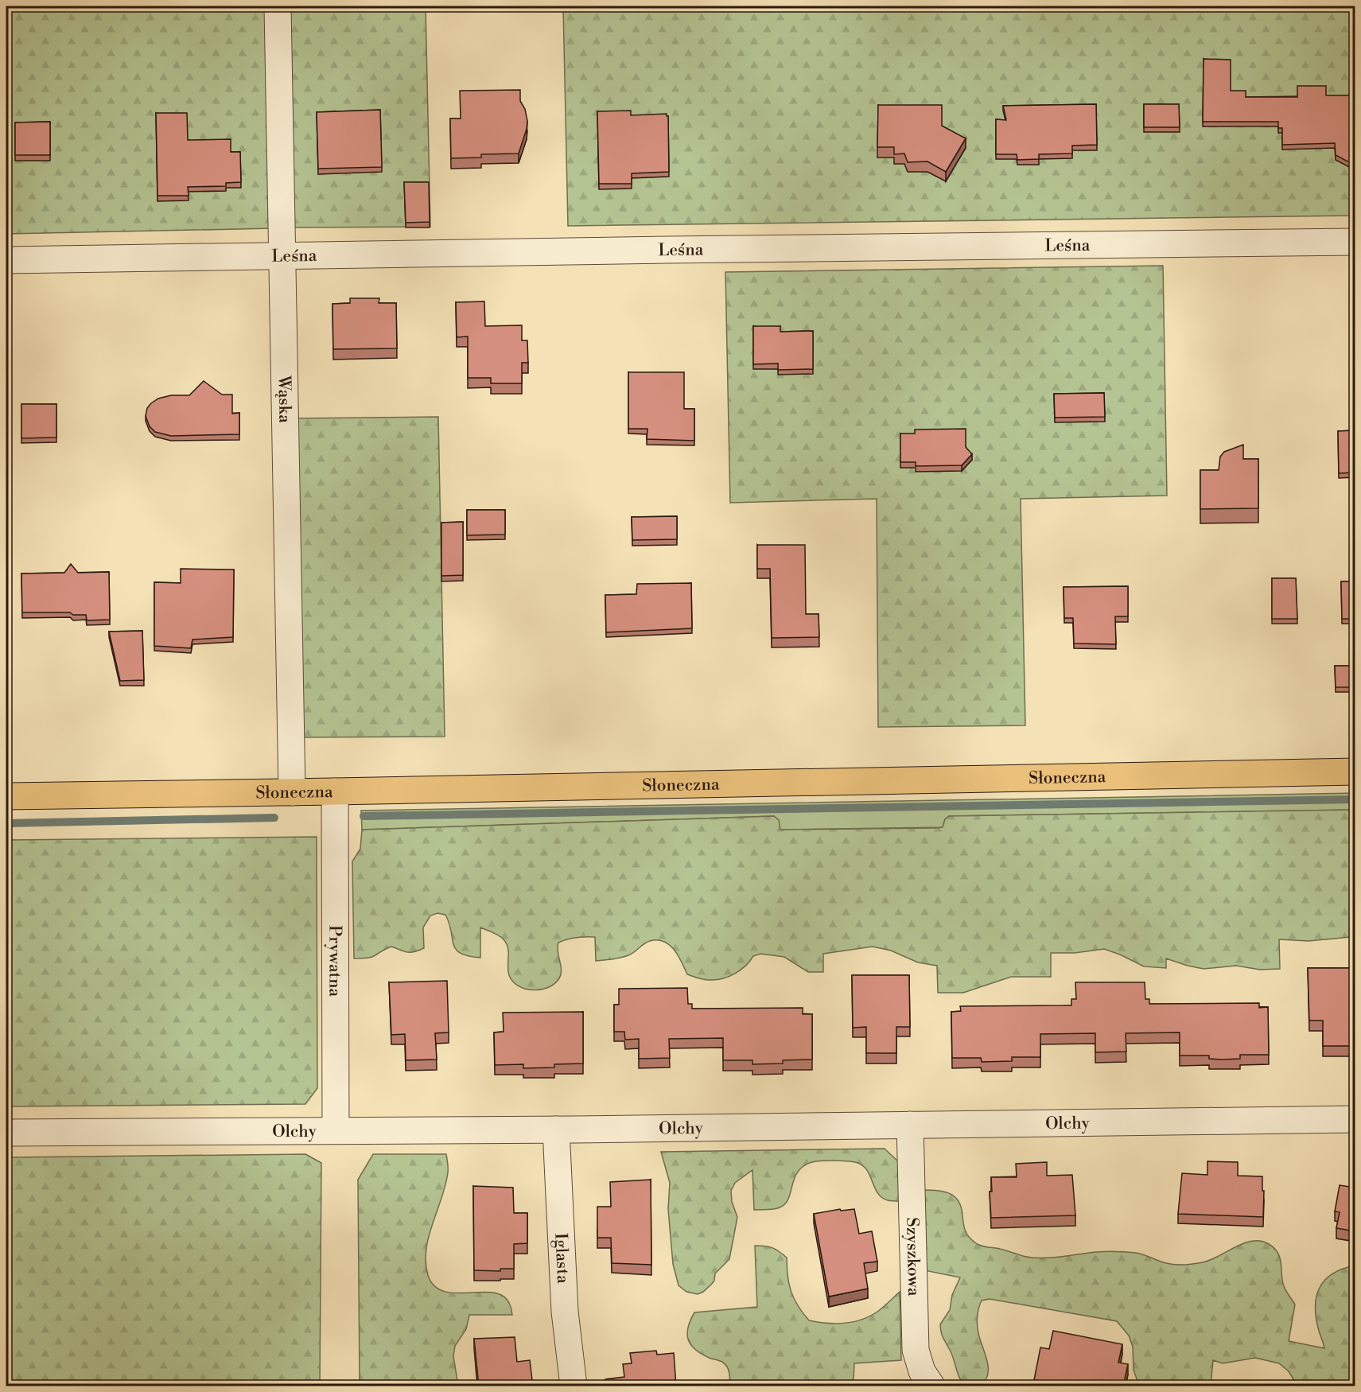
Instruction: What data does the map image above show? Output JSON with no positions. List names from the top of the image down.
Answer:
{
  "streets": {
    "main road": ["Słoneczna"],
    "street": [
      "Leśna",
      "Wąska",
      "Prywatna",
      "Olchy",
      "Szyszkowa",
      "Iglasta"
    ]
  },
  "crossings": [
    ["Leśna", "Wąska"],
    ["Wąska", "Słoneczna"],
    ["Słoneczna", "Prywatna"],
    ["Prywatna", "Olchy"],
    ["Olchy", "Szyszkowa"],
    ["Olchy", "Iglasta"]
  ]
}
